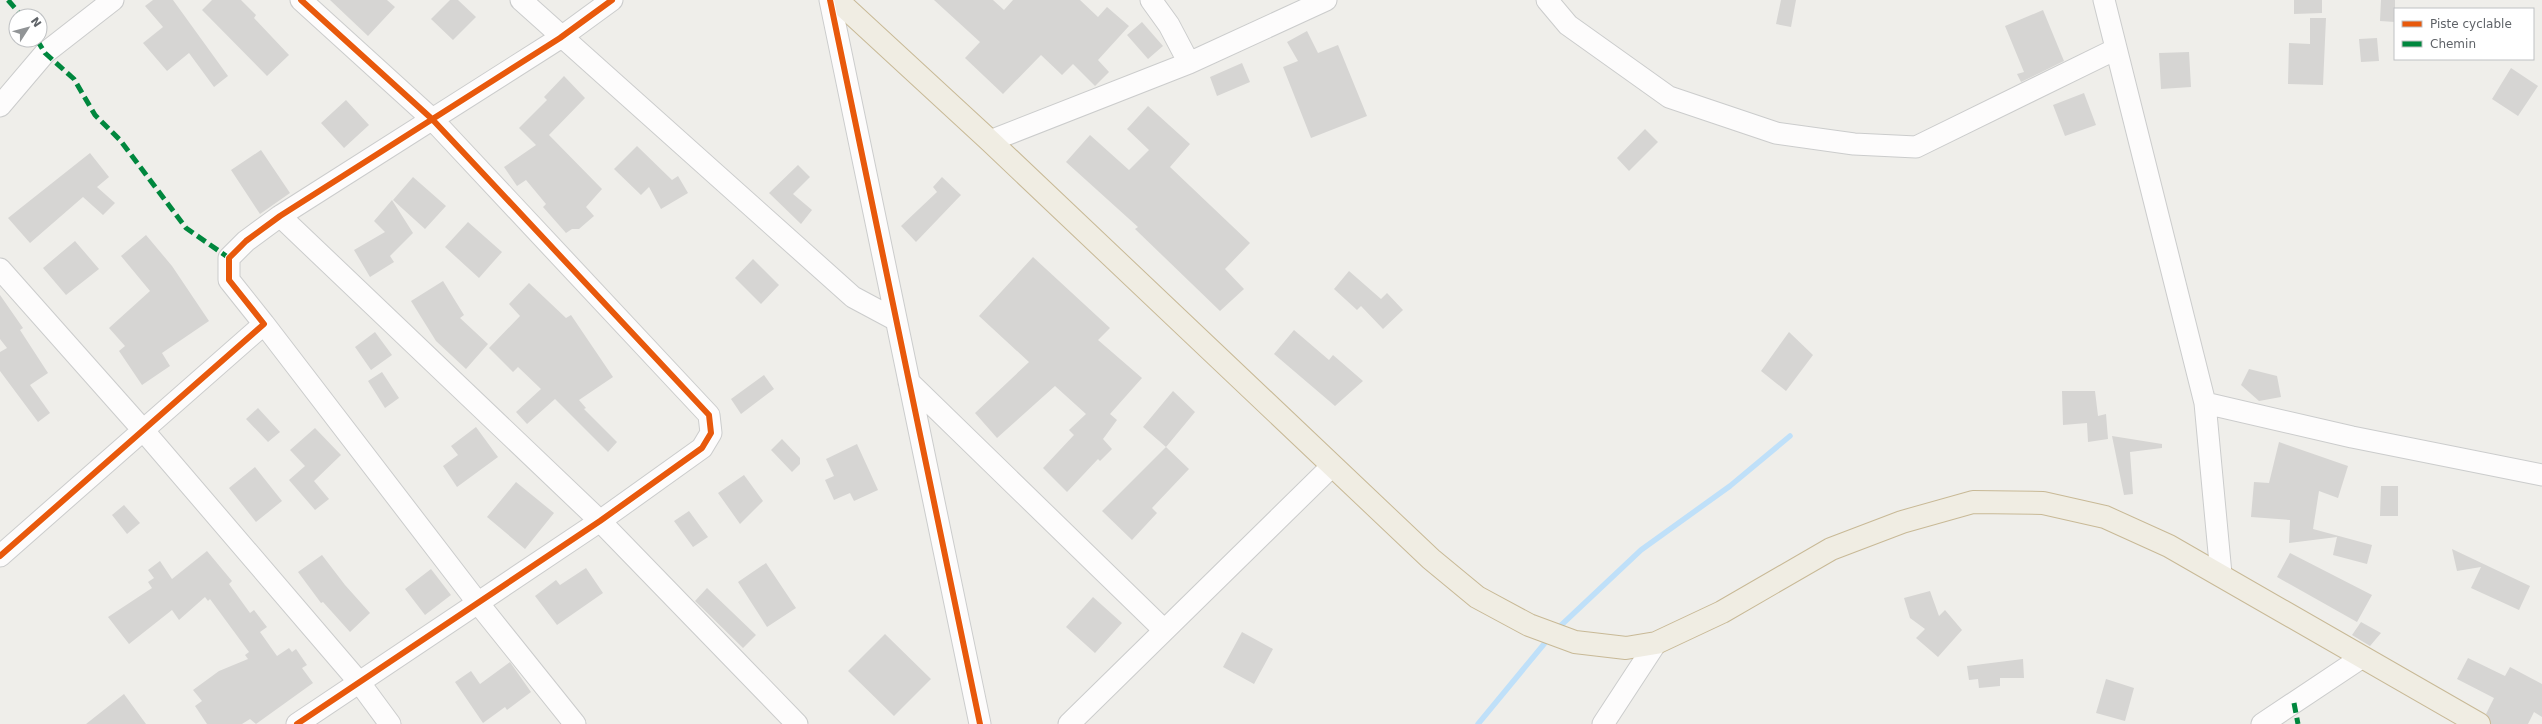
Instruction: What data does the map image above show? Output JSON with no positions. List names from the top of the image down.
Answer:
{
  "legend": ["Piste cyclable", "Chemin"],
  "north": "top right"
}
